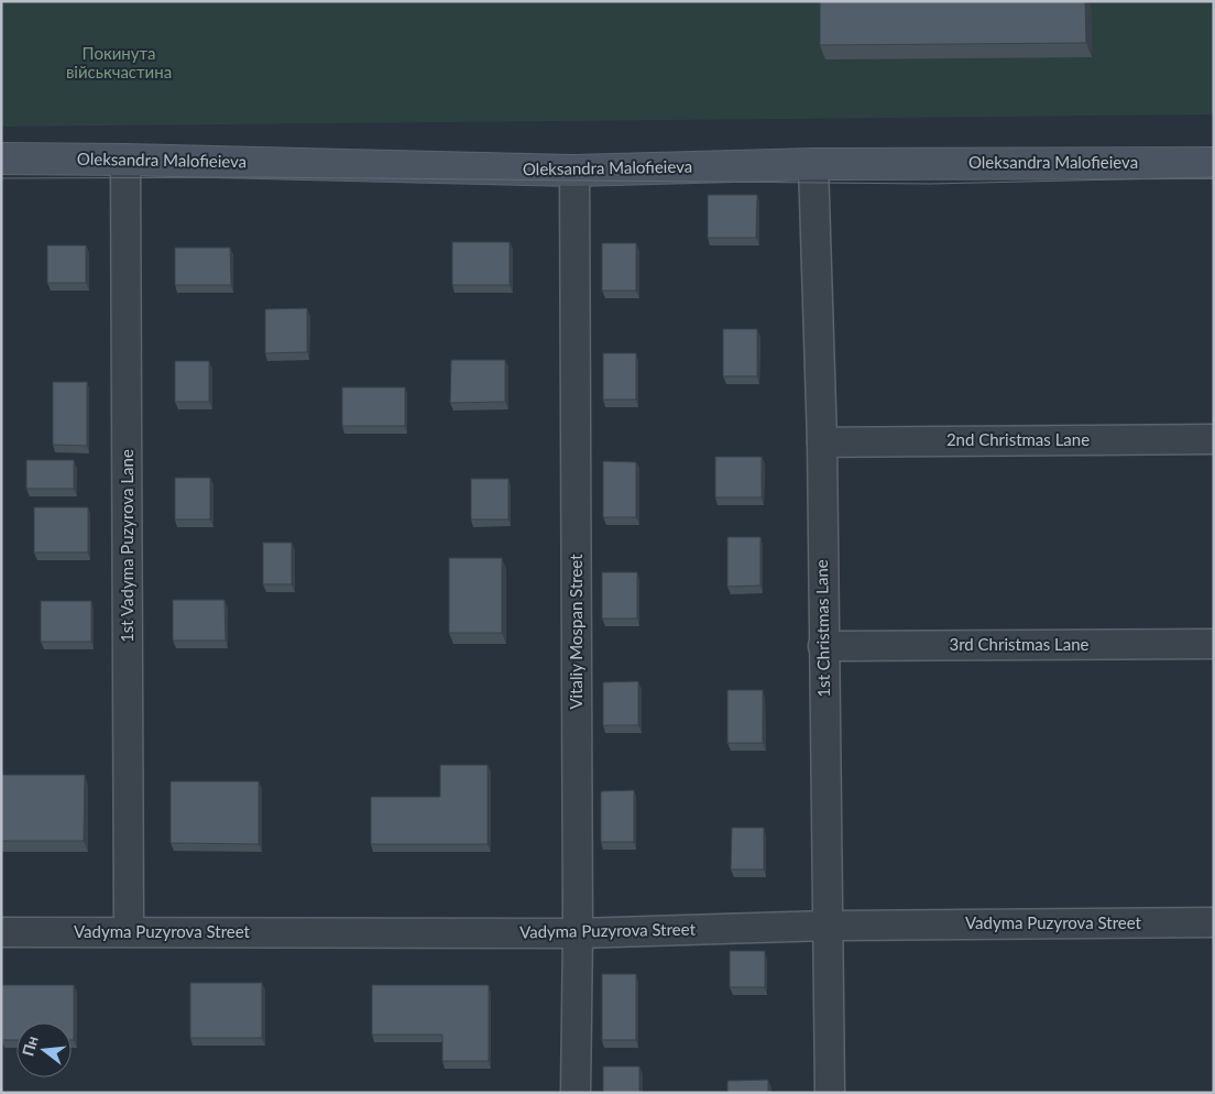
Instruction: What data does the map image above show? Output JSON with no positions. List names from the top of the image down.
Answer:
{
  "streets": {
    "street": [
      "Oleksandra Malofieieva",
      "2nd Christmas Lane",
      "1st Vadyma Puzyrova Lane",
      "1st Christmas Lane",
      "Vitaliy Mospan Street",
      "3rd Christmas Lane",
      "Vadyma Puzyrova Street"
    ]
  },
  "crossings": [
    ["Oleksandra Malofieieva", "1st Vadyma Puzyrova Lane"],
    ["Oleksandra Malofieieva", "1st Christmas Lane"],
    ["Oleksandra Malofieieva", "Vitaliy Mospan Street"],
    ["2nd Christmas Lane", "1st Christmas Lane"],
    ["1st Vadyma Puzyrova Lane", "Vadyma Puzyrova Street"],
    ["1st Christmas Lane", "3rd Christmas Lane"],
    ["1st Christmas Lane", "Vadyma Puzyrova Street"],
    ["Vitaliy Mospan Street", "Vadyma Puzyrova Street"]
  ],
  "parks": ["Покинута військчастина"],
  "north": "left"
}
